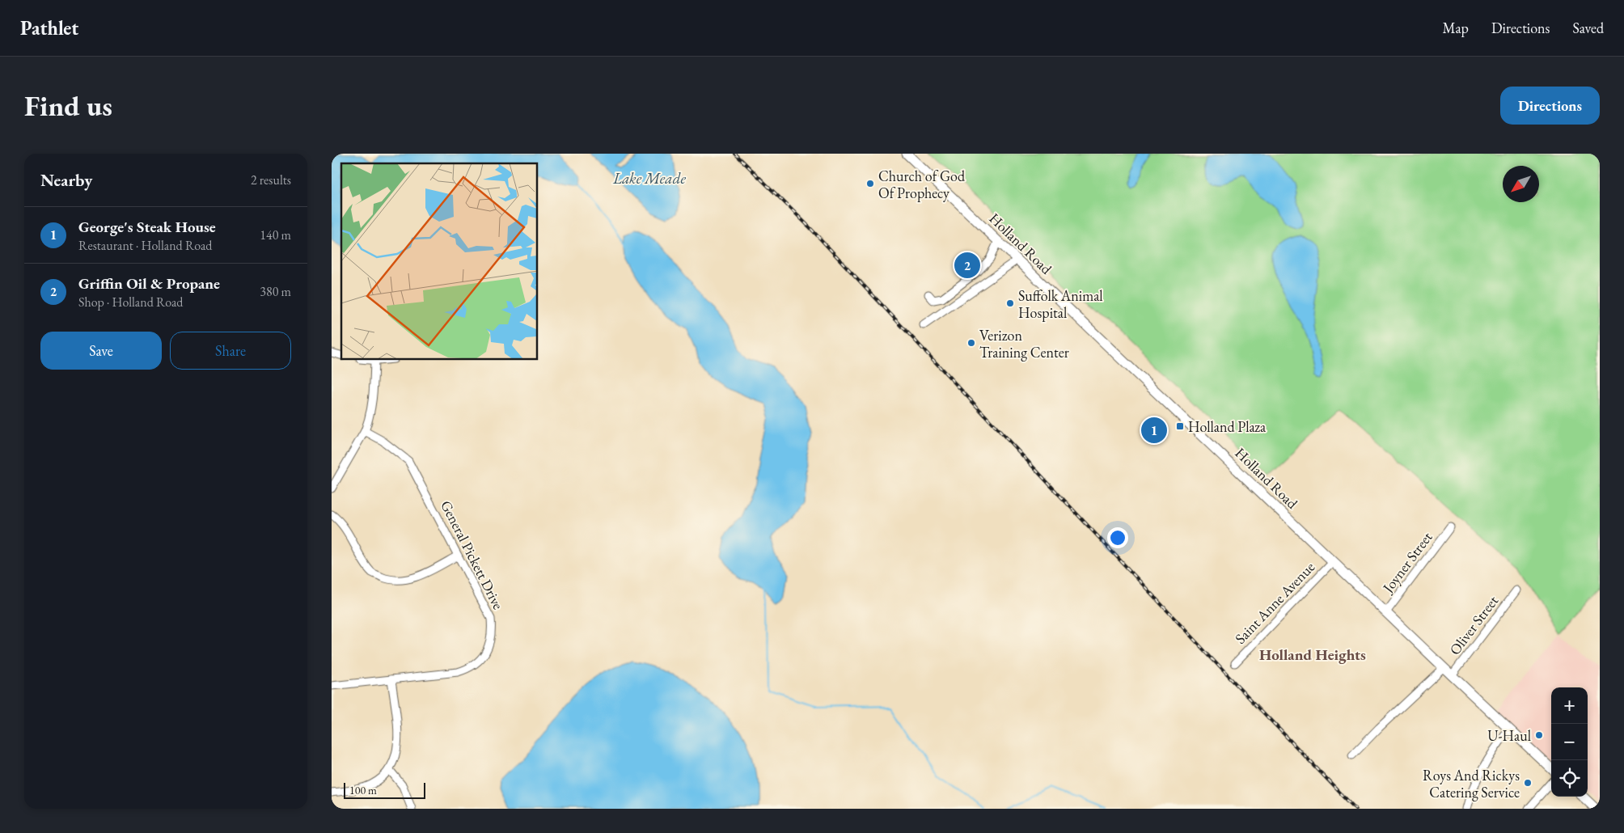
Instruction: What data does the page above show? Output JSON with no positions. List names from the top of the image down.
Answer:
{
  "streets": {
    "main road": ["Holland Road"],
    "street": [
      "General Pickett Drive",
      "Joyner Street",
      "Saint Anne Avenue",
      "Oliver Street"
    ]
  },
  "crossings": [
    ["Holland Road", "Joyner Street"],
    ["Holland Road", "Saint Anne Avenue"],
    ["Holland Road", "Oliver Street"]
  ],
  "districts": ["Holland Heights"],
  "water": ["Lake Meade"],
  "places": {
    "other": [
      "Church of God Of Prophecy",
      "Suffolk Animal Hospital",
      "Verizon Training Center",
      "U-Haul",
      "Roys And Rickys Catering Service"
    ],
    "transit": ["Holland Plaza"]
  },
  "scale_bar": "100 m",
  "north": "bottom left",
  "page": {
    "header": "Pathlet",
    "nav": ["Map", "Directions", "Saved"],
    "buttons": [
      "Directions",
      ["Save", "Share"]
    ],
    "title": "Find us",
    "heading": ["Nearby", "2 results"],
    "list": [
      {
        "mark": "1",
        "name": "George's Steak House",
        "note": "Restaurant · Holland Road",
        "value": "140 m"
      },
      {
        "mark": "2",
        "name": "Griffin Oil & Propane",
        "note": "Shop · Holland Road",
        "value": "380 m"
      }
    ],
    "pins": ["2", "1"],
    "map_buttons": ["+", "−"],
    "scale": "100 m"
  }
}
